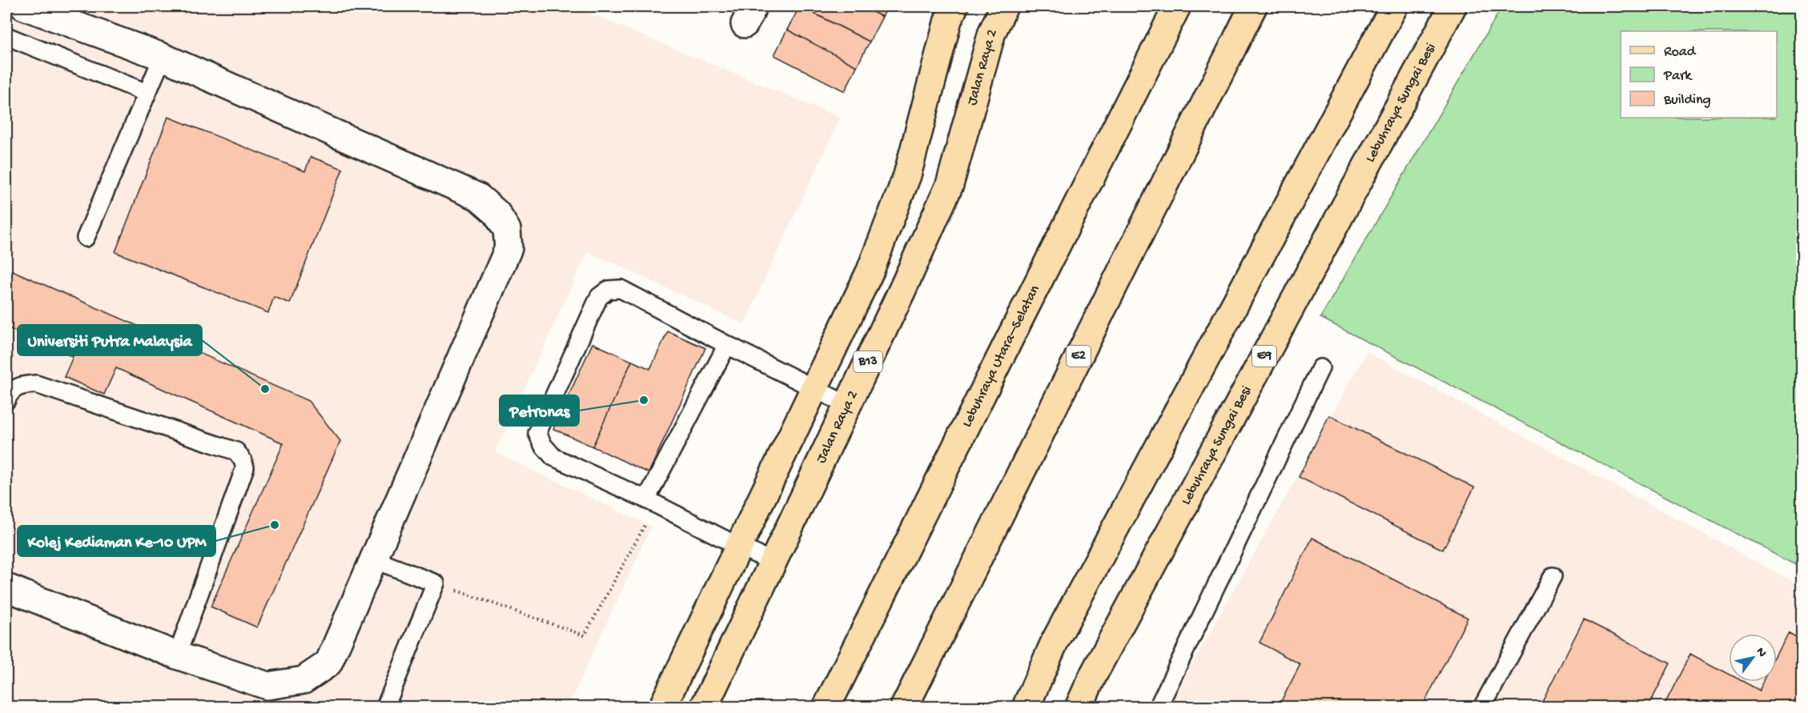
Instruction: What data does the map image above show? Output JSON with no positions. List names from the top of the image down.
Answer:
{
  "streets": {
    "main road": [
      "Jalan Raya 2",
      "Lebuhraya Sungai Besi",
      "Lebuhraya Utara–Selatan",
      "E2",
      "E9",
      "B13"
    ]
  },
  "places": ["Universiti Putra Malaysia", "Petronas", "Kolej Kediaman Ke-10 UPM"],
  "legend": ["Road", "Park", "Building"],
  "north": "top right"
}
